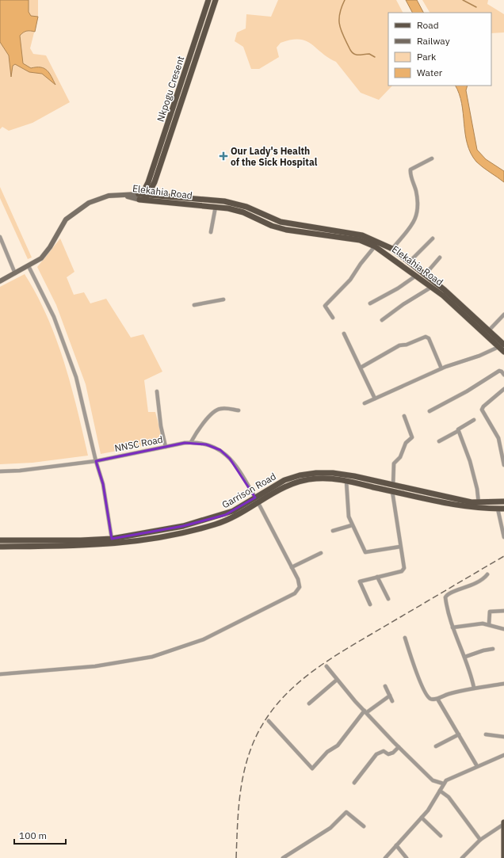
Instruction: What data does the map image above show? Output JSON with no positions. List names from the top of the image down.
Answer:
{
  "streets": {
    "main road": ["Nkpogu Cresent", "Elekahia Road", "Garrison Road"],
    "street": ["NNSC Road"]
  },
  "crossings": [
    ["Nkpogu Cresent", "Elekahia Road"],
    ["NNSC Road", "Garrison Road"]
  ],
  "places": {
    "health": ["Our Lady's Health of the Sick Hospital"]
  },
  "legend": [
    "Road",
    "Railway",
    "Park",
    "Water"
  ],
  "scale_bar": "100 m"
}
